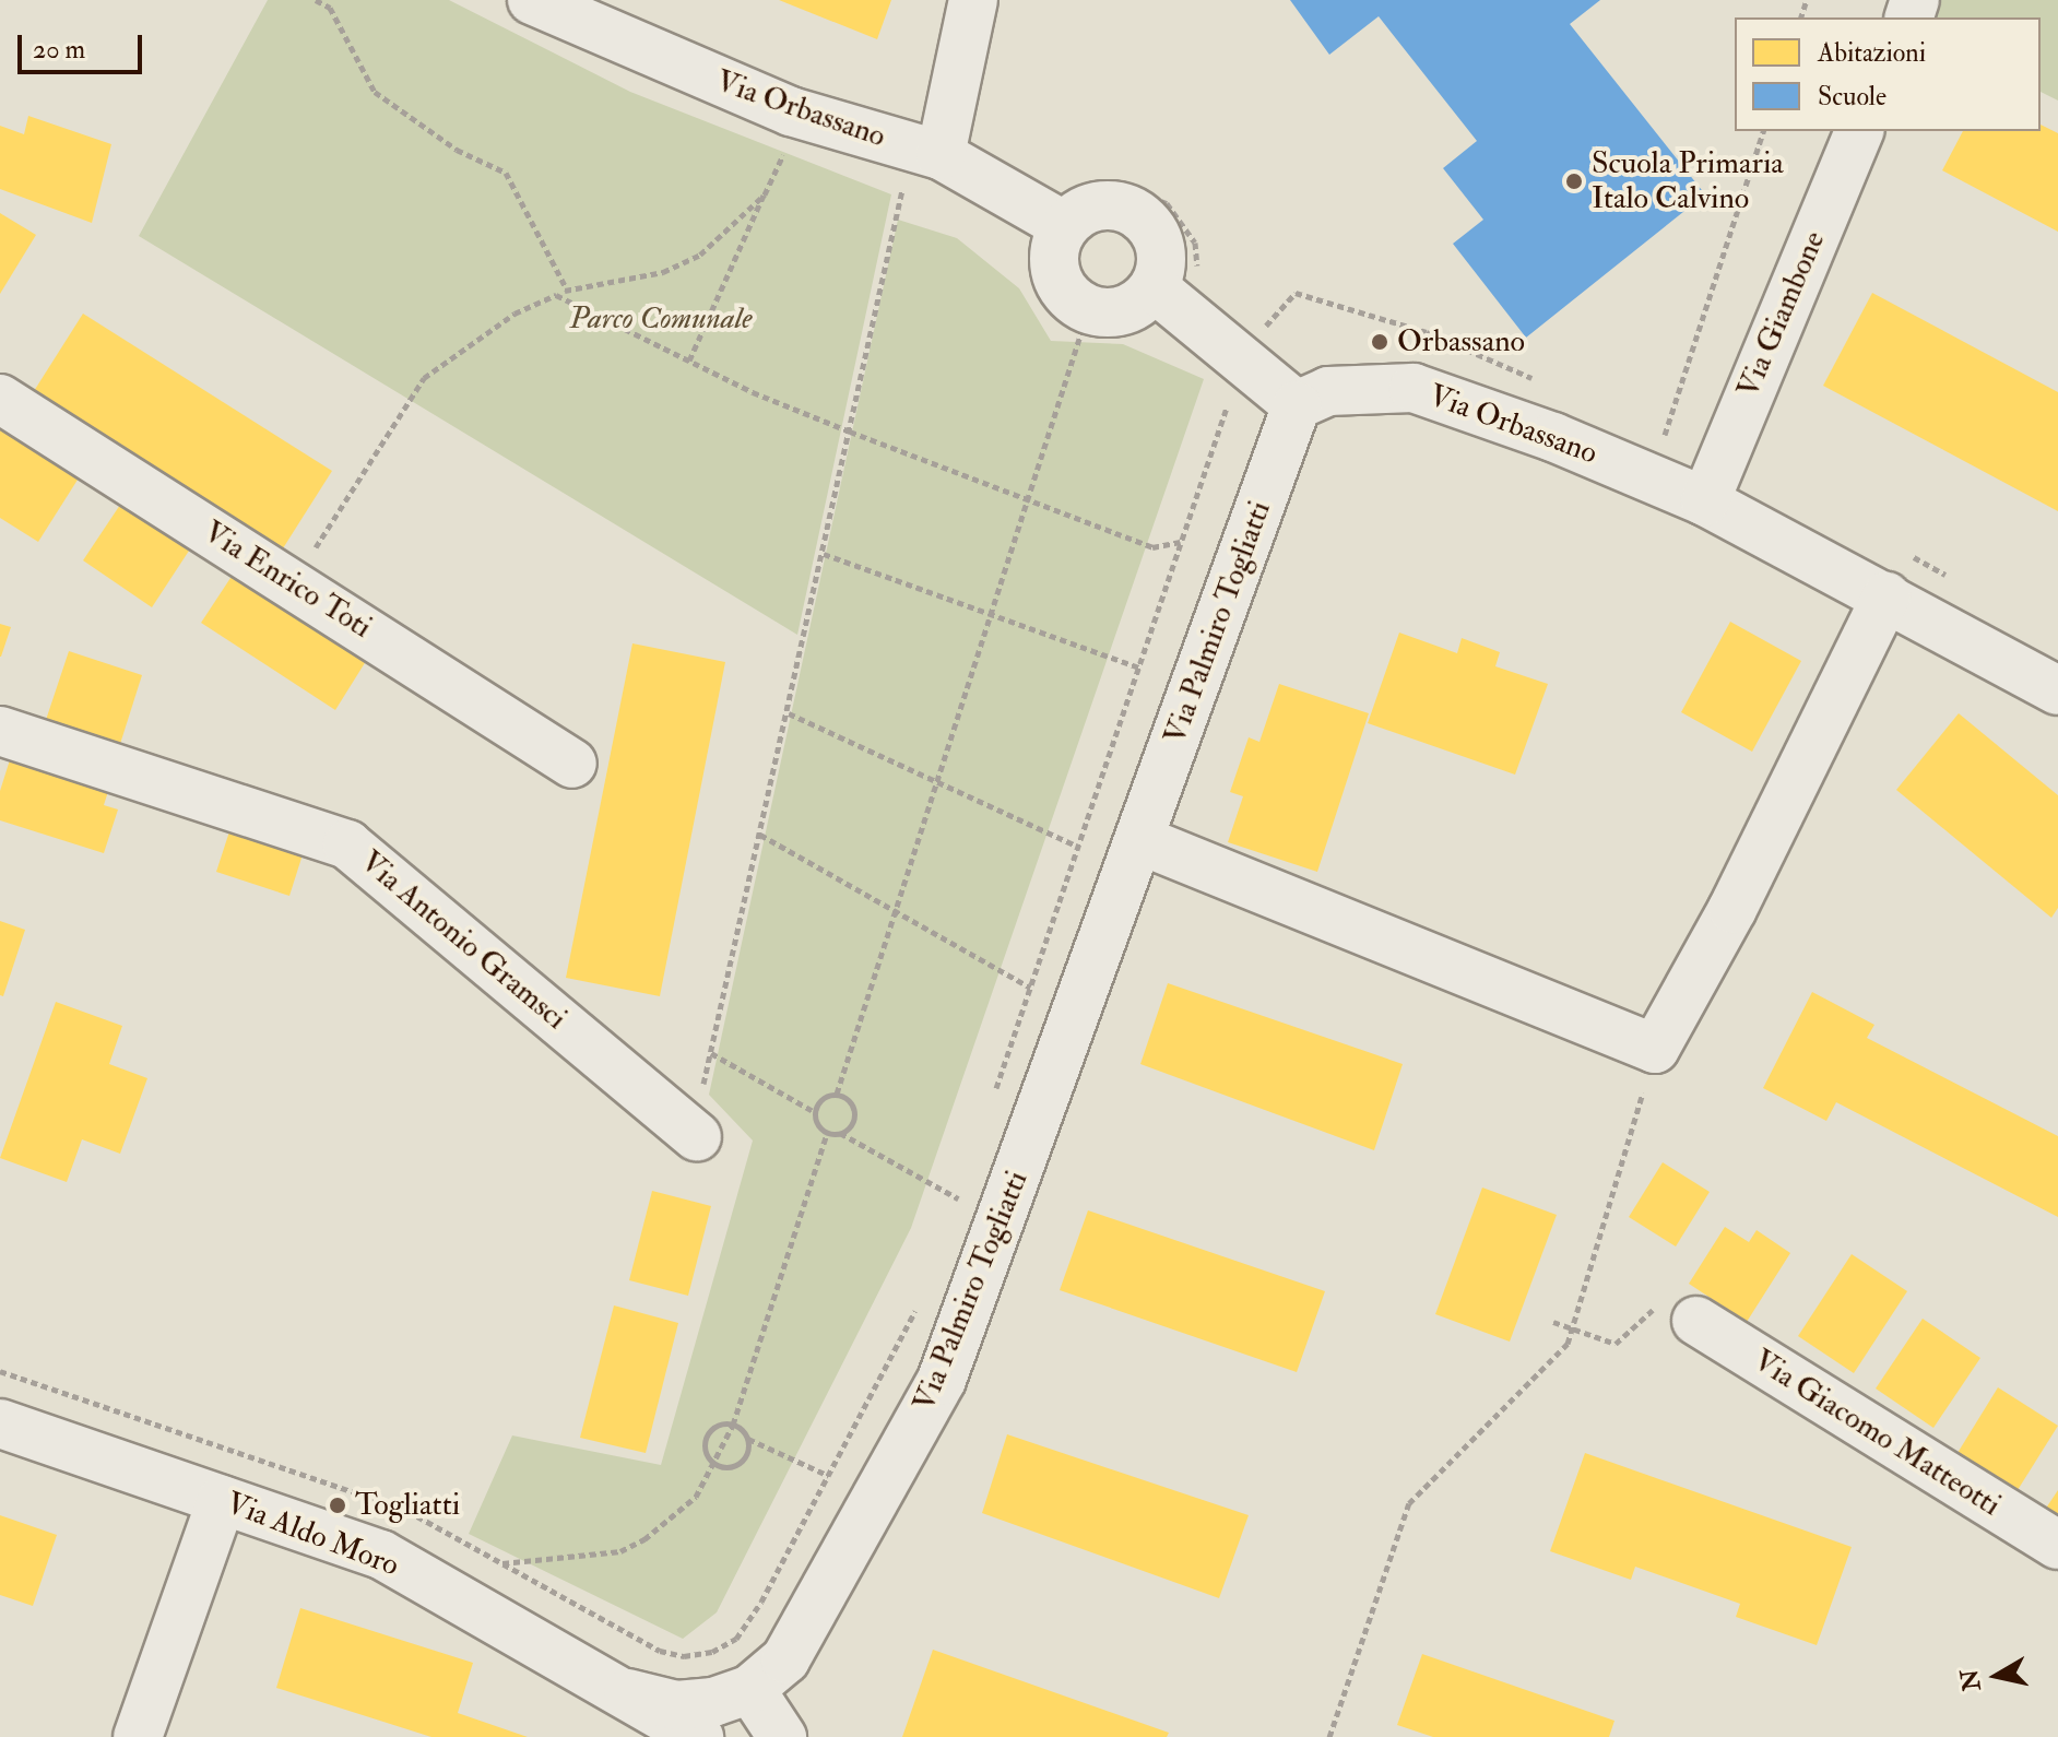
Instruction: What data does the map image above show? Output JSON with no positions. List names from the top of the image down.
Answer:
{
  "streets": {
    "street": [
      "Via Orbassano",
      "Via Giambone",
      "Via Enrico Toti",
      "Via Palmiro Togliatti",
      "Via Antonio Gramsci",
      "Via Giacomo Matteotti",
      "Via Aldo Moro"
    ]
  },
  "crossings": [
    ["Via Orbassano", "Via Giambone"],
    ["Via Orbassano", "Via Palmiro Togliatti"],
    ["Via Palmiro Togliatti", "Via Aldo Moro"]
  ],
  "parks": ["Parco Comunale"],
  "places": ["Scuola Primaria Italo Calvino", "Orbassano", "Togliatti"],
  "legend": ["Abitazioni", "Scuole"],
  "scale_bar": "20 m",
  "north": "left"
}
